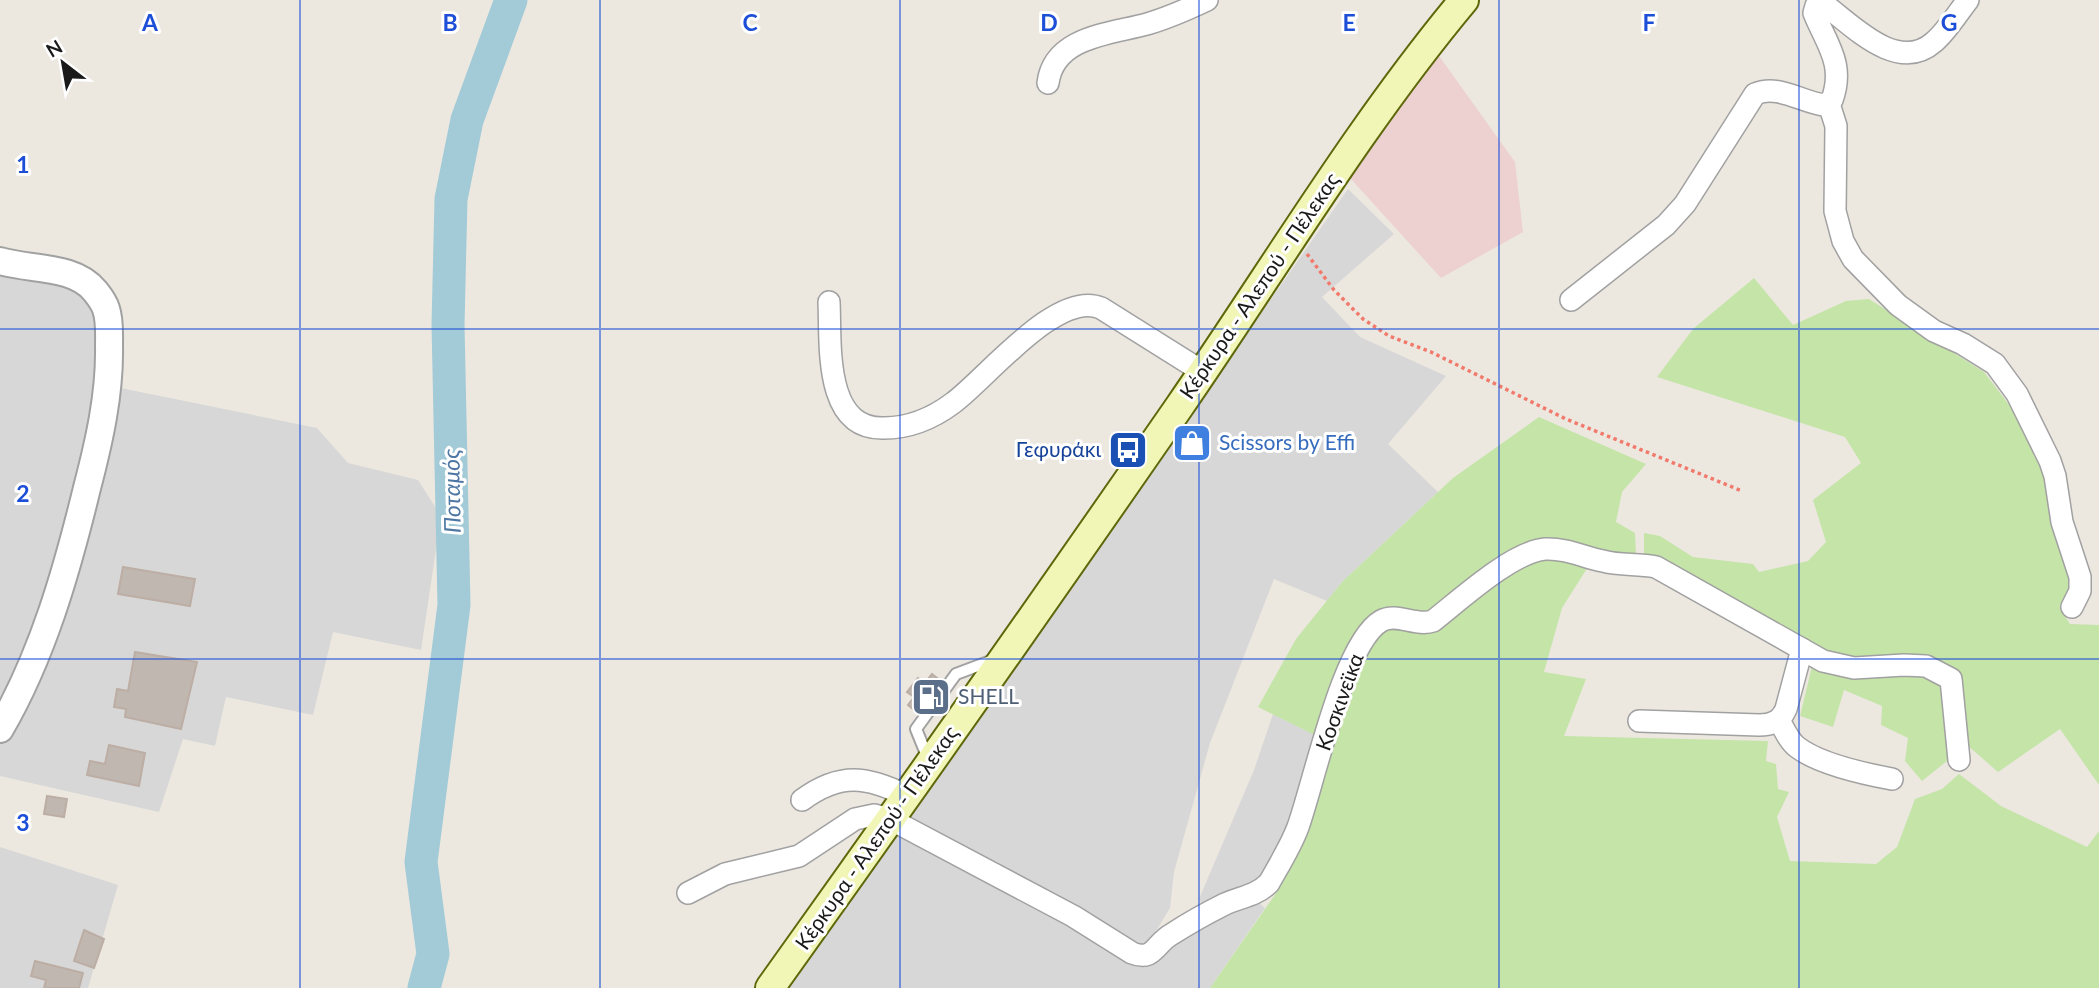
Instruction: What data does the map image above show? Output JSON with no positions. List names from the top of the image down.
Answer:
{
  "streets": {
    "main road": ["Κέρκυρα - Αλεπού - Πέλεκας"],
    "street": ["Κοσκινεϊκα"]
  },
  "crossings": [
    ["Κέρκυρα - Αλεπού - Πέλεκας", "Κοσκινεϊκα"]
  ],
  "water": ["Ποταμός"],
  "places": {
    "shop": ["Scissors by Effi"],
    "bus stop": ["Γεφυράκι"],
    "fuel station": ["SHELL"]
  },
  "north": "top left",
  "grid": {
    "columns": [
      "A",
      "B",
      "C",
      "D",
      "E",
      "F",
      "G"
    ],
    "rows": ["1", "2", "3"]
  }
}
